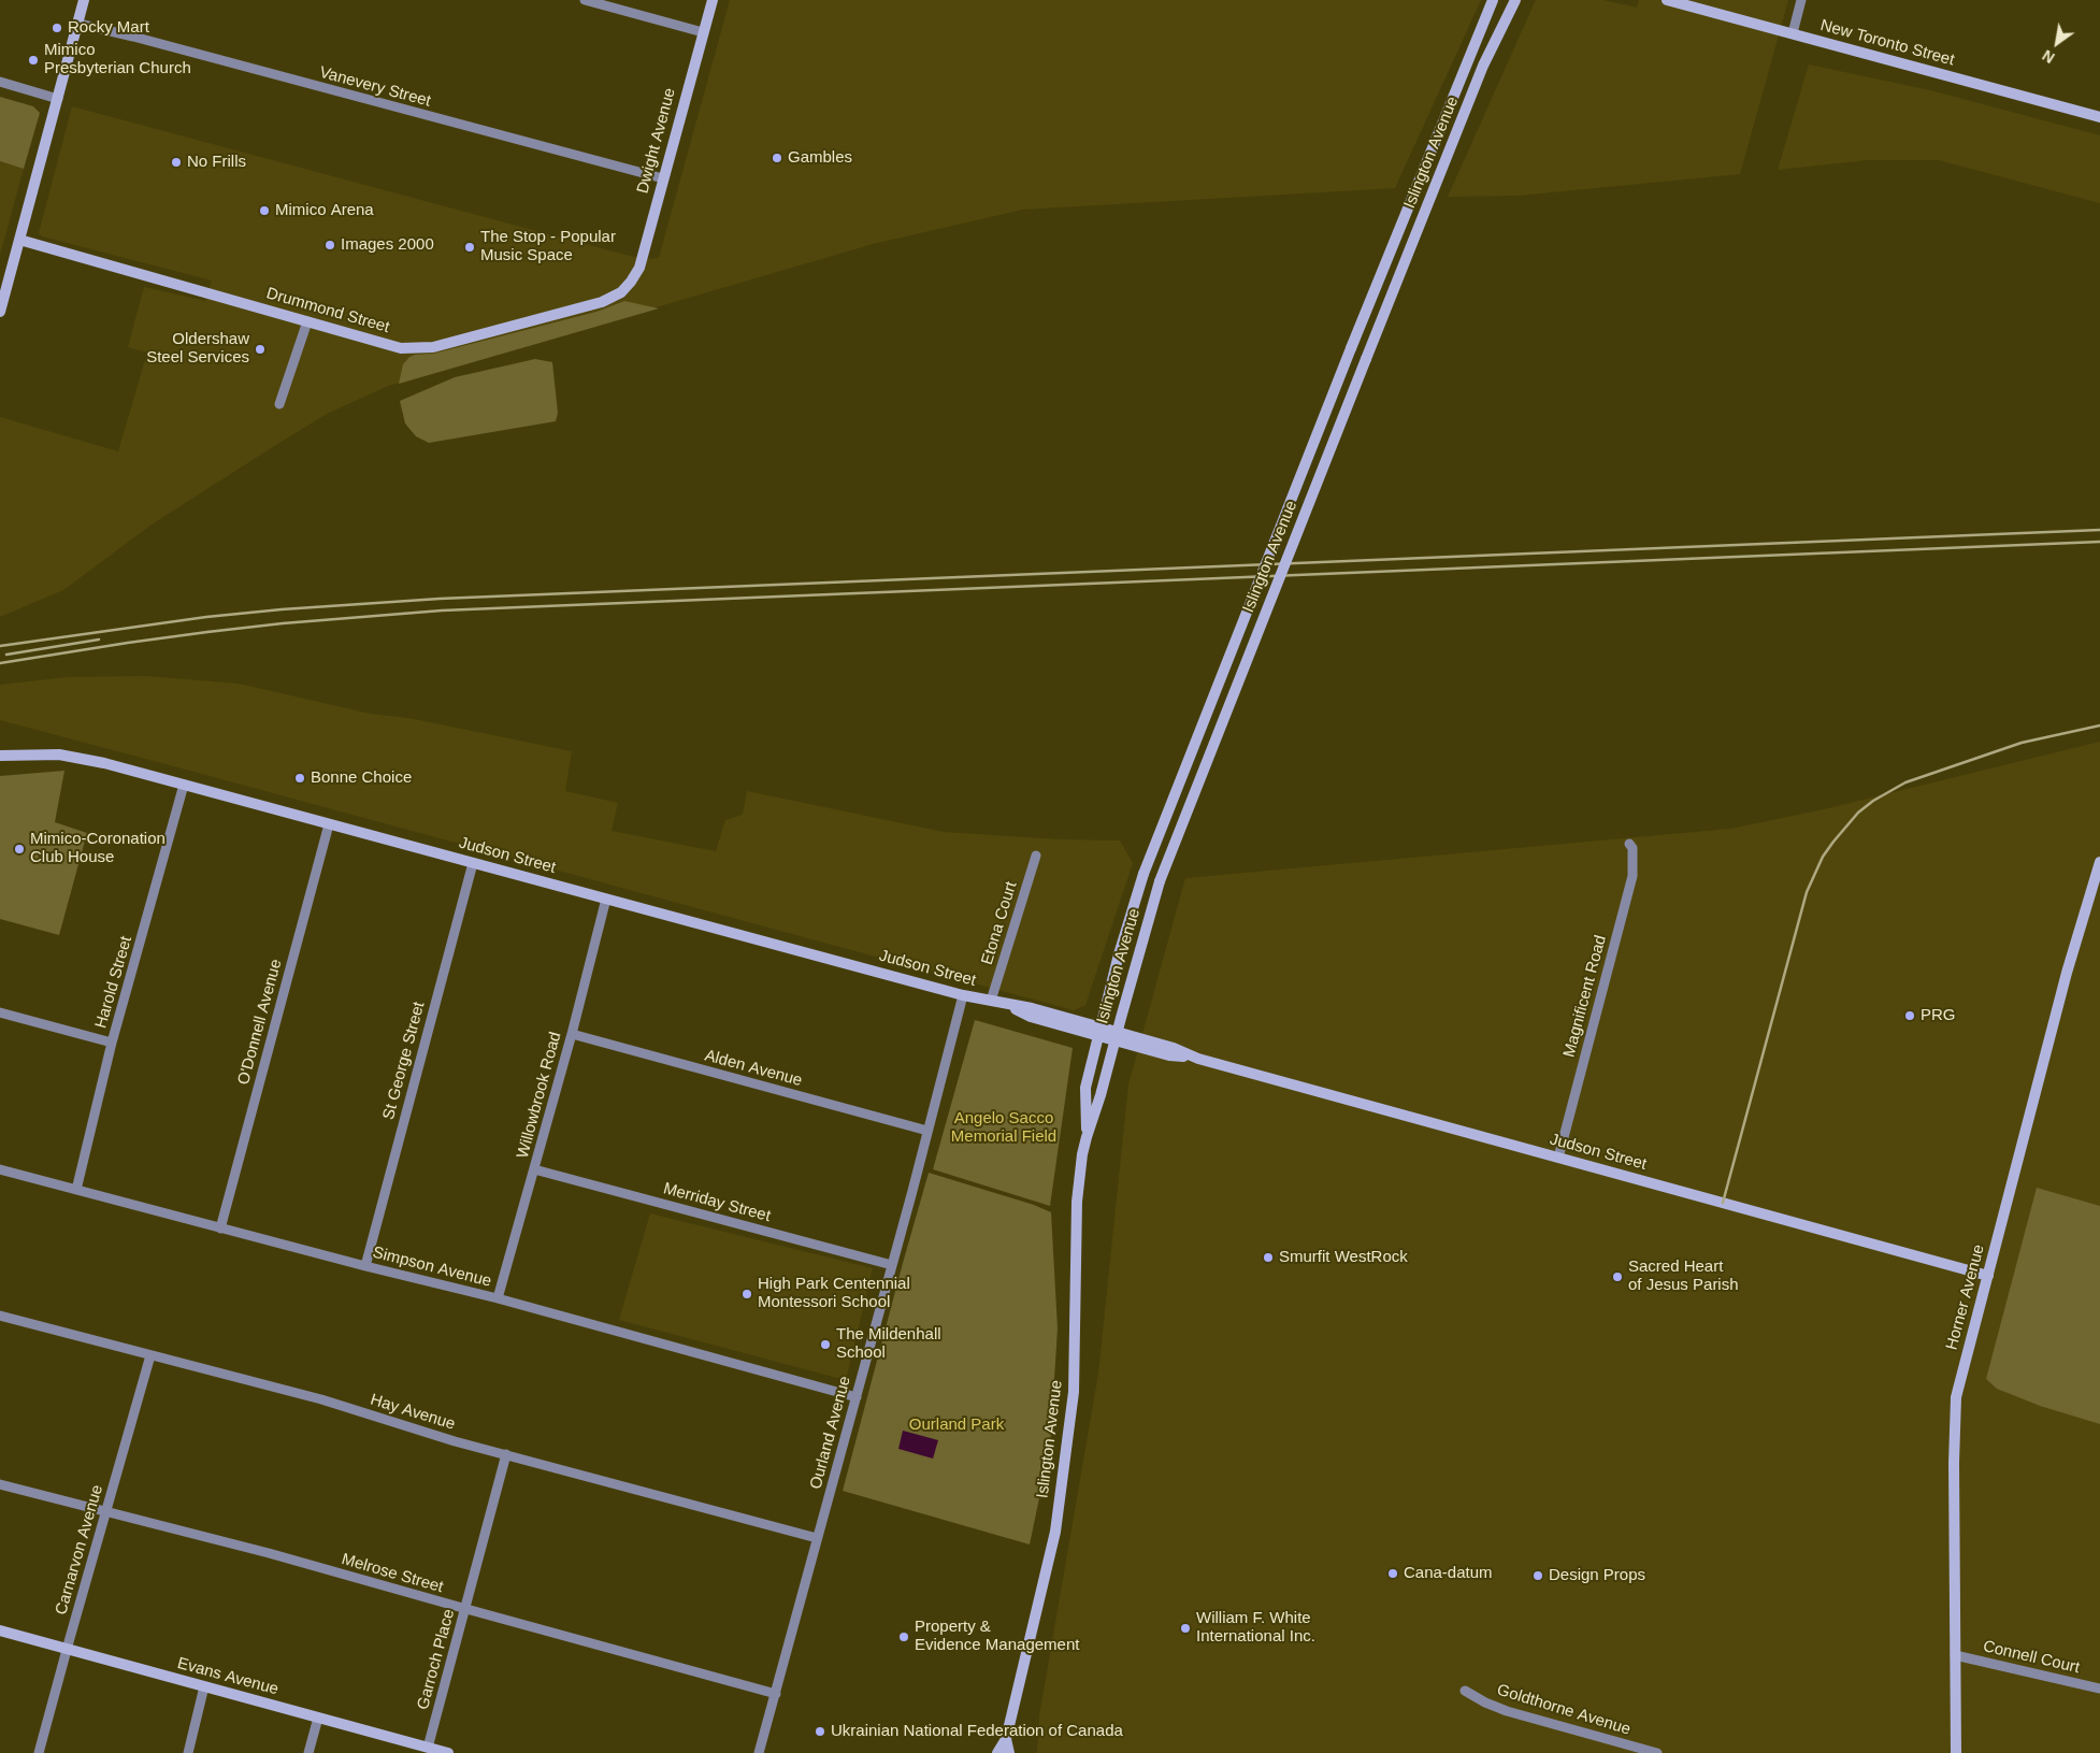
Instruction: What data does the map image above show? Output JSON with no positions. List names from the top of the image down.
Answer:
{
  "streets": {
    "main road": [
      "New Toronto Street",
      "Dwight Avenue",
      "Islington Avenue",
      "Drummond Street",
      "Judson Street",
      "Horner Avenue",
      "Evans Avenue"
    ],
    "street": [
      "Vanevery Street",
      "Etona Court",
      "Harold Street",
      "Magnificent Road",
      "O'Donnell Avenue",
      "St George Street",
      "Alden Avenue",
      "Willowbrook Road",
      "Merriday Street",
      "Simpson Avenue",
      "Hay Avenue",
      "Ourland Avenue",
      "Carnarvon Avenue",
      "Melrose Street",
      "Connell Court",
      "Garroch Place",
      "Goldthorne Avenue"
    ]
  },
  "crossings": [
    ["Vanevery Street", "Dwight Avenue"],
    ["Dwight Avenue", "Drummond Street"],
    ["Islington Avenue", "Judson Street"],
    ["Judson Street", "Etona Court"],
    ["Judson Street", "Harold Street"],
    ["Judson Street", "Magnificent Road"],
    ["Judson Street", "O'Donnell Avenue"],
    ["Judson Street", "St George Street"],
    ["Judson Street", "Willowbrook Road"],
    ["Judson Street", "Horner Avenue"],
    ["Judson Street", "Ourland Avenue"],
    ["Harold Street", "Simpson Avenue"],
    ["O'Donnell Avenue", "Simpson Avenue"],
    ["St George Street", "Simpson Avenue"],
    ["Alden Avenue", "Willowbrook Road"],
    ["Alden Avenue", "Ourland Avenue"],
    ["Willowbrook Road", "Merriday Street"],
    ["Willowbrook Road", "Simpson Avenue"],
    ["Merriday Street", "Ourland Avenue"],
    ["Simpson Avenue", "Ourland Avenue"],
    ["Horner Avenue", "Connell Court"],
    ["Hay Avenue", "Ourland Avenue"],
    ["Hay Avenue", "Carnarvon Avenue"],
    ["Hay Avenue", "Garroch Place"],
    ["Ourland Avenue", "Melrose Street"],
    ["Carnarvon Avenue", "Melrose Street"],
    ["Carnarvon Avenue", "Evans Avenue"],
    ["Melrose Street", "Garroch Place"],
    ["Garroch Place", "Evans Avenue"]
  ],
  "parks": ["Angelo Sacco Memorial Field", "Ourland Park"],
  "places": [
    "Rocky Mart",
    "Mimico Presbyterian Church",
    "Gambles",
    "No Frills",
    "Mimico Arena",
    "Images 2000",
    "The Stop - Popular Music Space",
    "Oldershaw Steel Services",
    "Bonne Choice",
    "Mimico-Coronation Club House",
    "PRG",
    "Smurfit WestRock",
    "Sacred Heart of Jesus Parish",
    "High Park Centennial Montessori School",
    "The Mildenhall School",
    "Cana-datum",
    "Design Props",
    "William F. White International Inc.",
    "Property & Evidence Management",
    "Ukrainian National Federation of Canada"
  ],
  "north": "bottom left"
}
